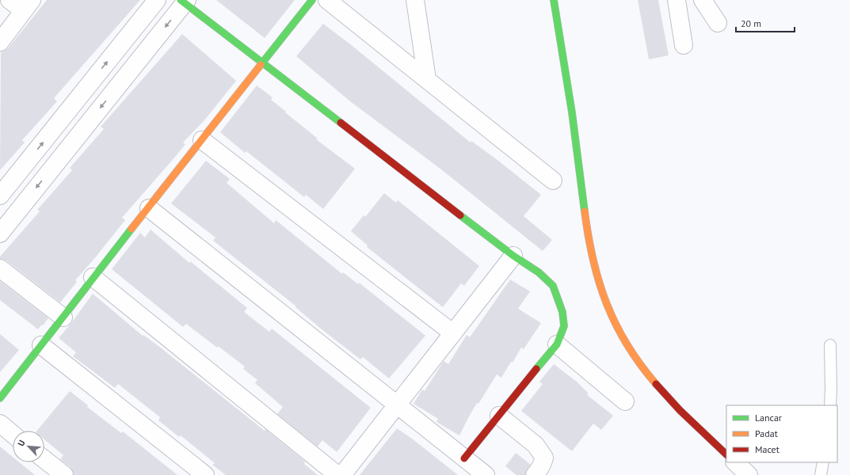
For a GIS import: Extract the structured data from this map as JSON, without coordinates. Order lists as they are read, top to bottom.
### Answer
{
  "legend": ["Lancar", "Padat", "Macet"],
  "scale_bar": "20 m",
  "north": "top left"
}
